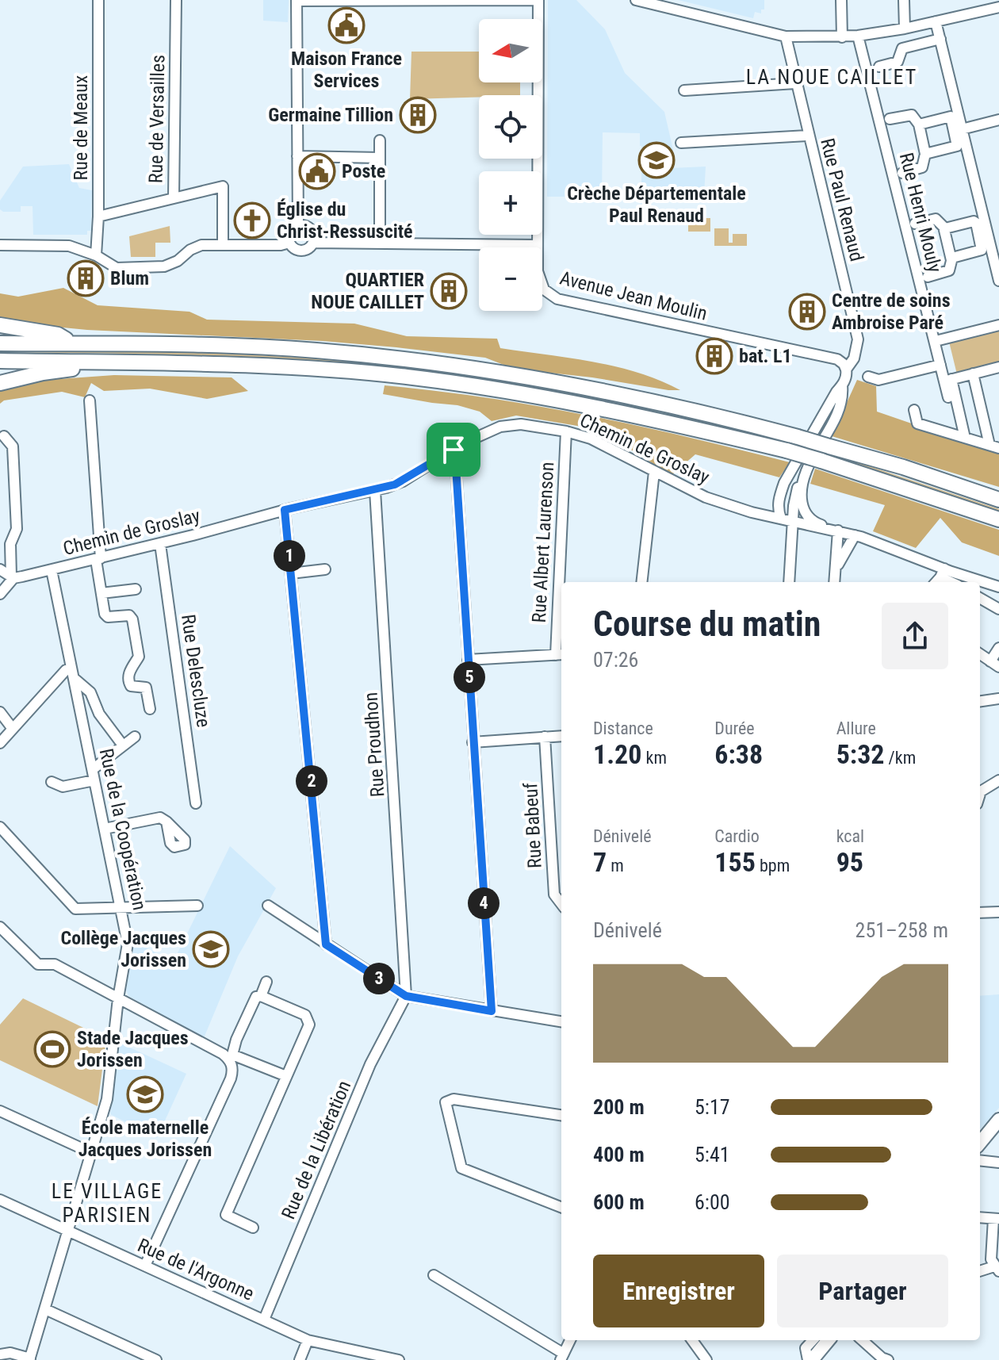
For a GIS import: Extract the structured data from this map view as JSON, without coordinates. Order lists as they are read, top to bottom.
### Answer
{
  "streets": {
    "street": [
      "Rue de Versailles",
      "Rue de Meaux",
      "Rue Paul Renaud",
      "Rue Henri Mouly",
      "Avenue Jean Moulin",
      "Chemin de Groslay",
      "Rue Albert Laurenson",
      "Rue Delescluze",
      "Rue Proudhon",
      "Rue Babeuf",
      "Rue de la Coopération",
      "Rue de la Libération",
      "Rue de l'Argonne"
    ]
  },
  "crossings": [
    ["Rue de Versailles", "Rue de Meaux"],
    ["Rue Paul Renaud", "Avenue Jean Moulin"],
    ["Rue Paul Renaud", "Chemin de Groslay"],
    ["Chemin de Groslay", "Rue Albert Laurenson"],
    ["Chemin de Groslay", "Rue Delescluze"],
    ["Chemin de Groslay", "Rue Proudhon"],
    ["Chemin de Groslay", "Rue de la Coopération"],
    ["Rue Proudhon", "Rue de la Libération"],
    ["Rue de la Coopération", "Rue de l'Argonne"],
    ["Rue de la Libération", "Rue de l'Argonne"]
  ],
  "districts": ["LA NOUE CAILLET", "LE VILLAGE PARISIEN"],
  "places": {
    "public building": ["Maison France Services", "Poste"],
    "building": [
      "Germaine Tillion",
      "Blum",
      "QUARTIER NOUE CAILLET",
      "Centre de soins Ambroise Paré",
      "bat. L1"
    ],
    "school or university": ["Crèche Départementale Paul Renaud", "Collège Jacques Jorissen", "École maternelle Jacques Jorissen"],
    "church": ["Église du Christ-Ressuscité"],
    "sports": ["Stade Jacques Jorissen"]
  },
  "north": "left",
  "page": {
    "map_buttons": ["+", "−"],
    "pins": [
      "1",
      "5",
      "2",
      "4",
      "3"
    ],
    "heading": ["Course du matin", "07:26"],
    "stats": [
      ["Distance", "1.20 km"],
      ["Durée", "6:38"],
      ["Allure", "5:32 /km"],
      ["Dénivelé", "7 m"],
      ["Cardio", "155 bpm"],
      ["kcal", "95"]
    ],
    "chart": ["Dénivelé", "251–258 m"],
    "list": [
      {
        "name": "200 m",
        "note": "5:17"
      },
      {
        "name": "400 m",
        "note": "5:41"
      },
      {
        "name": "600 m",
        "note": "6:00"
      }
    ],
    "buttons": ["Enregistrer", "Partager"]
  }
}
